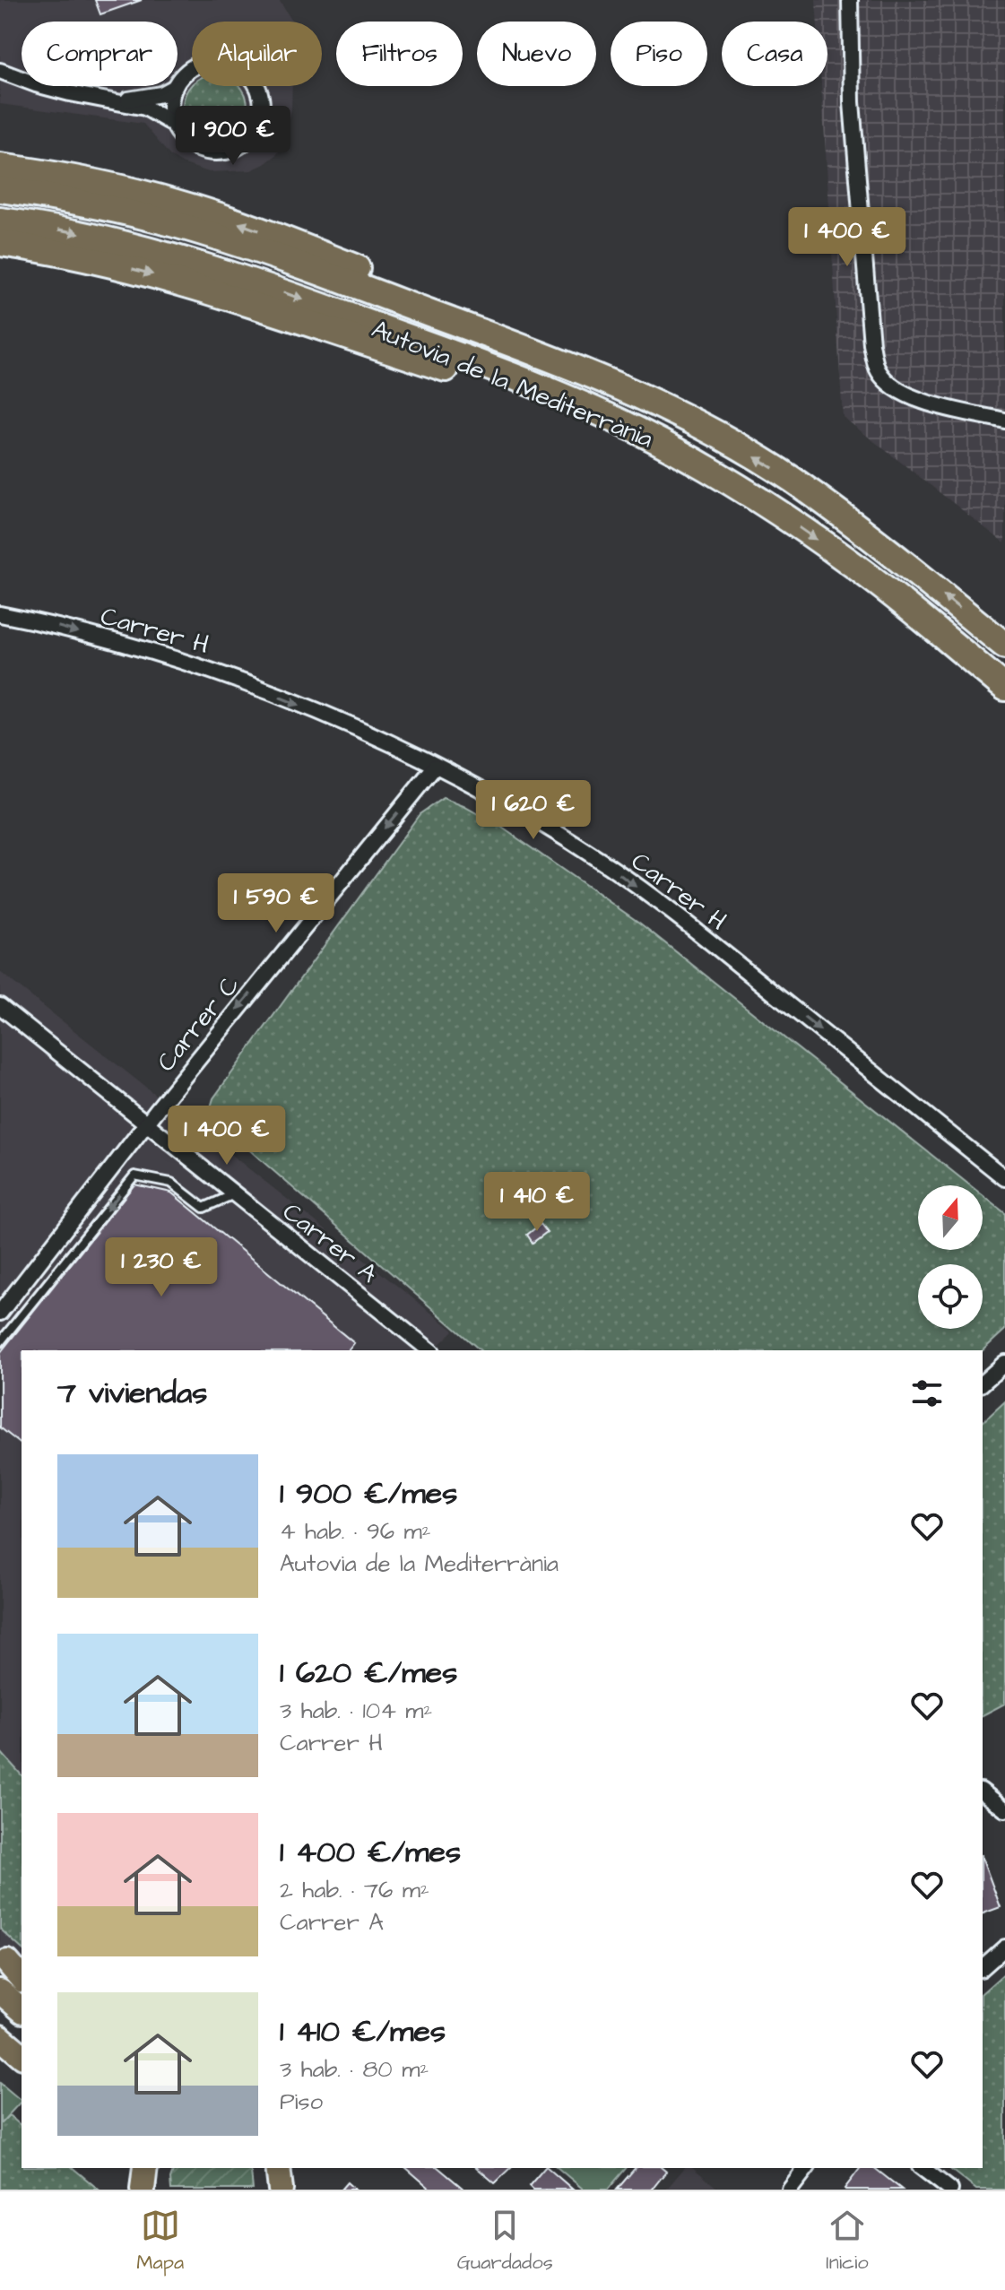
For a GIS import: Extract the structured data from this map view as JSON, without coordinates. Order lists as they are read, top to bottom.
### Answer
{
  "streets": {
    "highway": ["Autovia de la Mediterrània"],
    "street": ["Carrer H", "Carrer C", "Carrer A"]
  },
  "crossings": [
    ["Carrer H", "Carrer C"],
    ["Carrer C", "Carrer A"]
  ],
  "one_way": ["Carrer H", "Carrer C"],
  "north": "top",
  "page": {
    "chip": [
      "Comprar",
      "Alquilar",
      "Filtros",
      "Nuevo",
      "Piso",
      "Casa"
    ],
    "price": [
      "1 900 €",
      "1 400 €",
      "1 620 €",
      "1 590 €",
      "1 400 €",
      "1 410 €",
      "1 230 €"
    ],
    "heading": "7 viviendas",
    "list": [
      {
        "name": "1 900 €/mes",
        "note": "4 hab. · 96 m² · Autovia de la Mediterrània"
      },
      {
        "name": "1 620 €/mes",
        "note": "3 hab. · 104 m² · Carrer H"
      },
      {
        "name": "1 400 €/mes",
        "note": "2 hab. · 76 m² · Carrer A"
      },
      {
        "name": "1 410 €/mes",
        "note": "3 hab. · 80 m² · Piso"
      }
    ],
    "tabs": ["Mapa", "Guardados", "Inicio"]
  }
}
